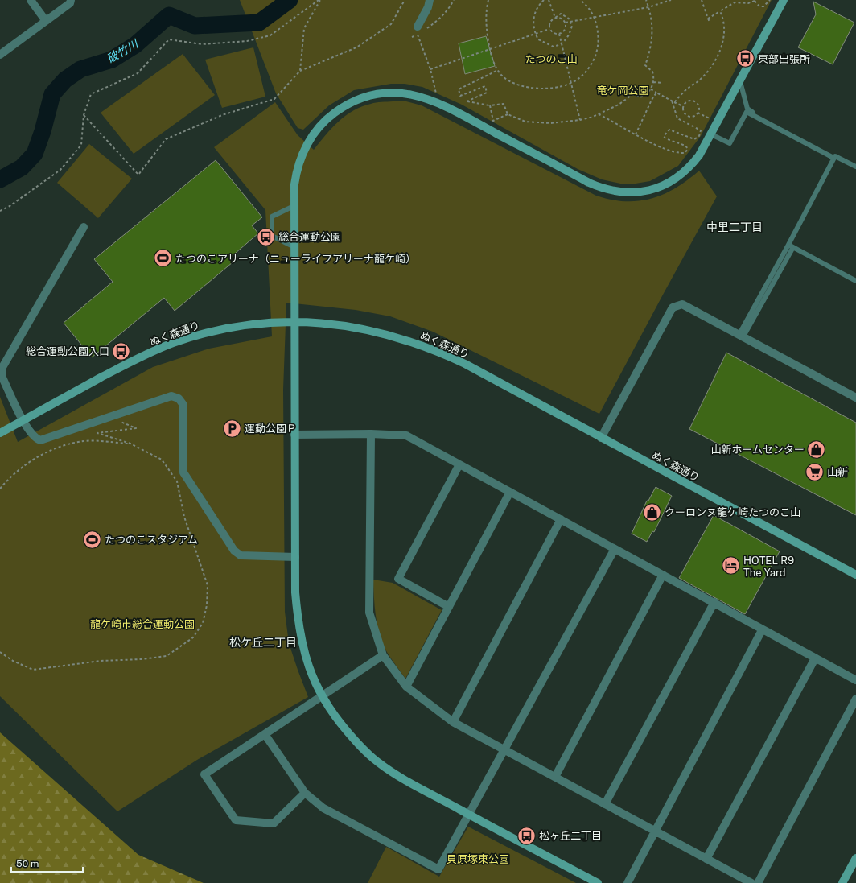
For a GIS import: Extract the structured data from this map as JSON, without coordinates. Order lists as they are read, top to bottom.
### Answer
{
  "streets": {
    "street": ["ぬく森通り"]
  },
  "districts": ["中里二丁目", "松ケ丘二丁目"],
  "water": ["破竹川"],
  "parks": [
    "たつのこ山",
    "竜ケ岡公園",
    "龍ケ崎市総合運動公園",
    "貝原塚東公園"
  ],
  "places": {
    "bus stop": [
      "東部出張所",
      "総合運動公園",
      "総合運動公園入口",
      "松ヶ丘二丁目"
    ],
    "sports": ["たつのこアリーナ（ニューライフアリーナ龍ケ崎）", "たつのこスタジアム"],
    "parking": ["運動公園Ｐ"],
    "shop": ["山新ホームセンター", "クーロンヌ龍ケ崎たつのこ山"],
    "supermarket": ["山新"],
    "hotel": ["HOTEL R9 The Yard"]
  },
  "scale_bar": "50 m"
}
